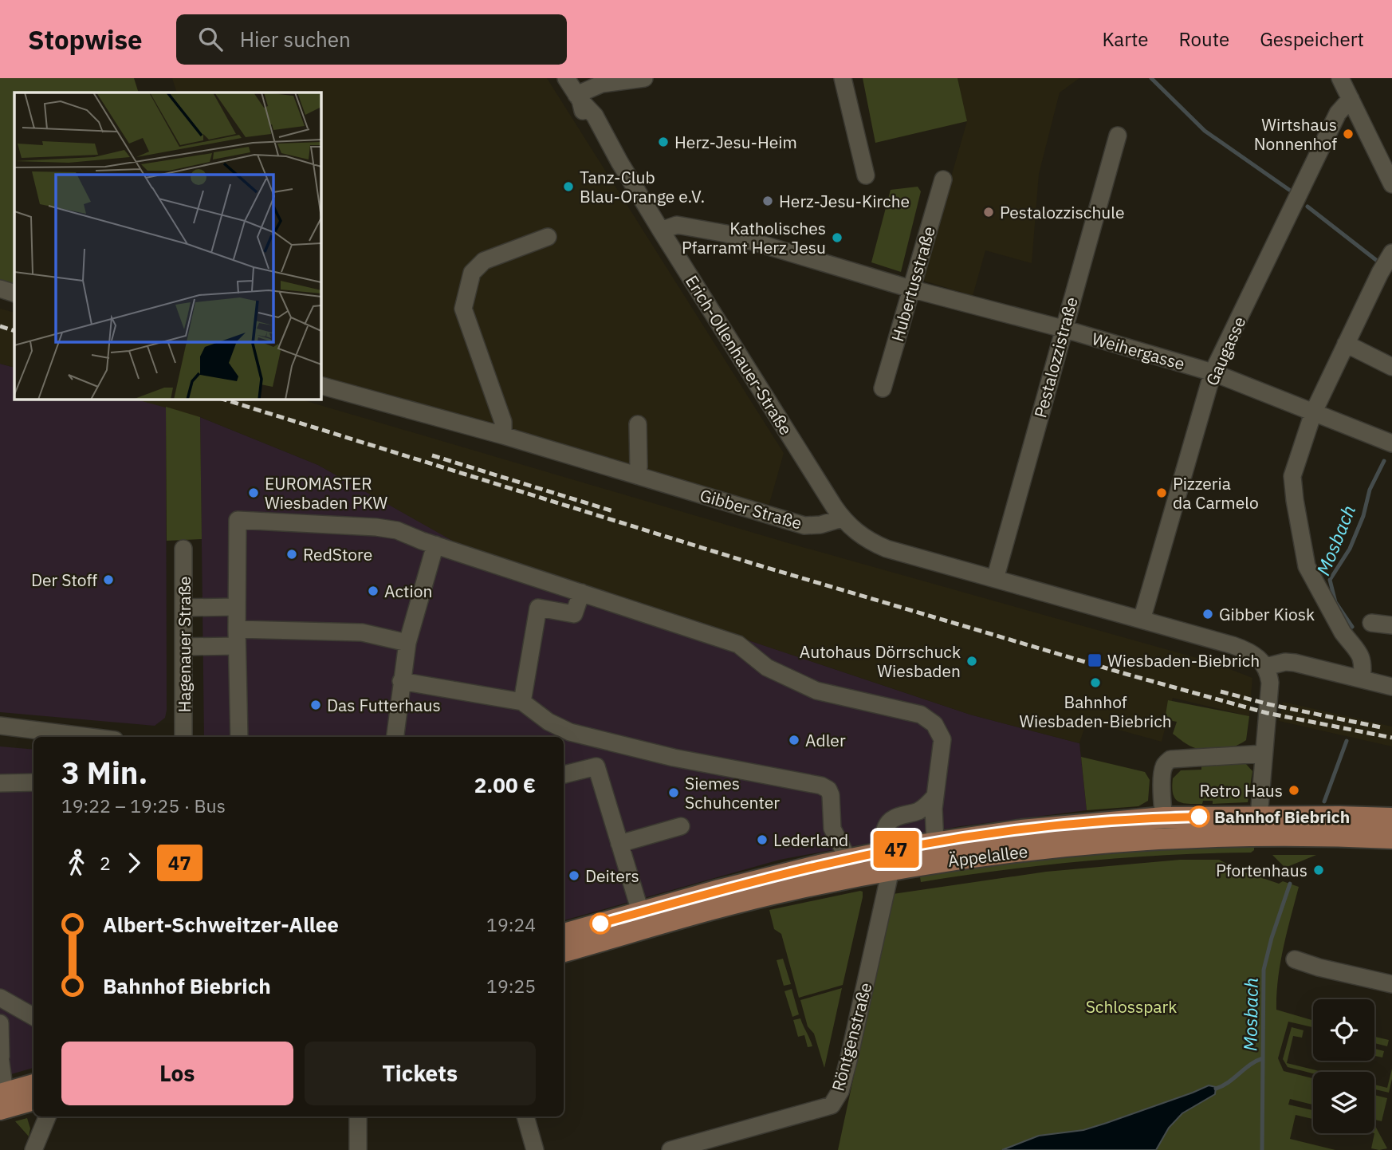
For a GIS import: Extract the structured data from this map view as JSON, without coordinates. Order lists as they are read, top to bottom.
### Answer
{
  "streets": {
    "main road": ["Äppelallee"],
    "street": [
      "Hubertusstraße",
      "Weihergasse",
      "Gaugasse",
      "Erich-Ollenhauer-Straße",
      "Pestalozzistraße",
      "Gibber Straße",
      "Hagenauer Straße",
      "Röntgenstraße"
    ]
  },
  "crossings": [
    ["Hubertusstraße", "Weihergasse"],
    ["Weihergasse", "Gaugasse"],
    ["Weihergasse", "Erich-Ollenhauer-Straße"],
    ["Weihergasse", "Pestalozzistraße"],
    ["Erich-Ollenhauer-Straße", "Gibber Straße"],
    ["Äppelallee", "Röntgenstraße"]
  ],
  "water": ["Mosbach"],
  "parks": ["Schlosspark"],
  "places": {
    "other": [
      "Wirtshaus Nonnenhof",
      "Herz-Jesu-Heim",
      "Tanz-Club Blau-Orange e.V.",
      "Herz-Jesu-Kirche",
      "Pestalozzischule",
      "Katholisches Pfarramt Herz Jesu",
      "EUROMASTER Wiesbaden PKW",
      "Pizzeria da Carmelo",
      "RedStore",
      "Der Stoff",
      "Action",
      "Gibber Kiosk",
      "Autohaus Dörrschuck Wiesbaden",
      "Bahnhof Wiesbaden-Biebrich",
      "Das Futterhaus",
      "Adler",
      "Retro Haus",
      "Siemes Schuhcenter",
      "Bahnhof Biebrich",
      "Lederland",
      "Pfortenhaus",
      "Deiters"
    ],
    "transit": ["Wiesbaden-Biebrich"]
  },
  "lines": ["bus line 47"],
  "page": {
    "header": "Stopwise",
    "search": "Hier suchen",
    "nav": ["Karte", "Route", "Gespeichert"],
    "on_map": "47",
    "heading": ["3 Min.", "19:22 – 19:25 · Bus", "2.00 €"],
    "legs": ["2", "47"],
    "list": [
      {
        "name": "Albert-Schweitzer-Allee",
        "value": "19:24"
      },
      {
        "name": "Bahnhof Biebrich",
        "value": "19:25"
      }
    ],
    "buttons": ["Los", "Tickets"]
  }
}
